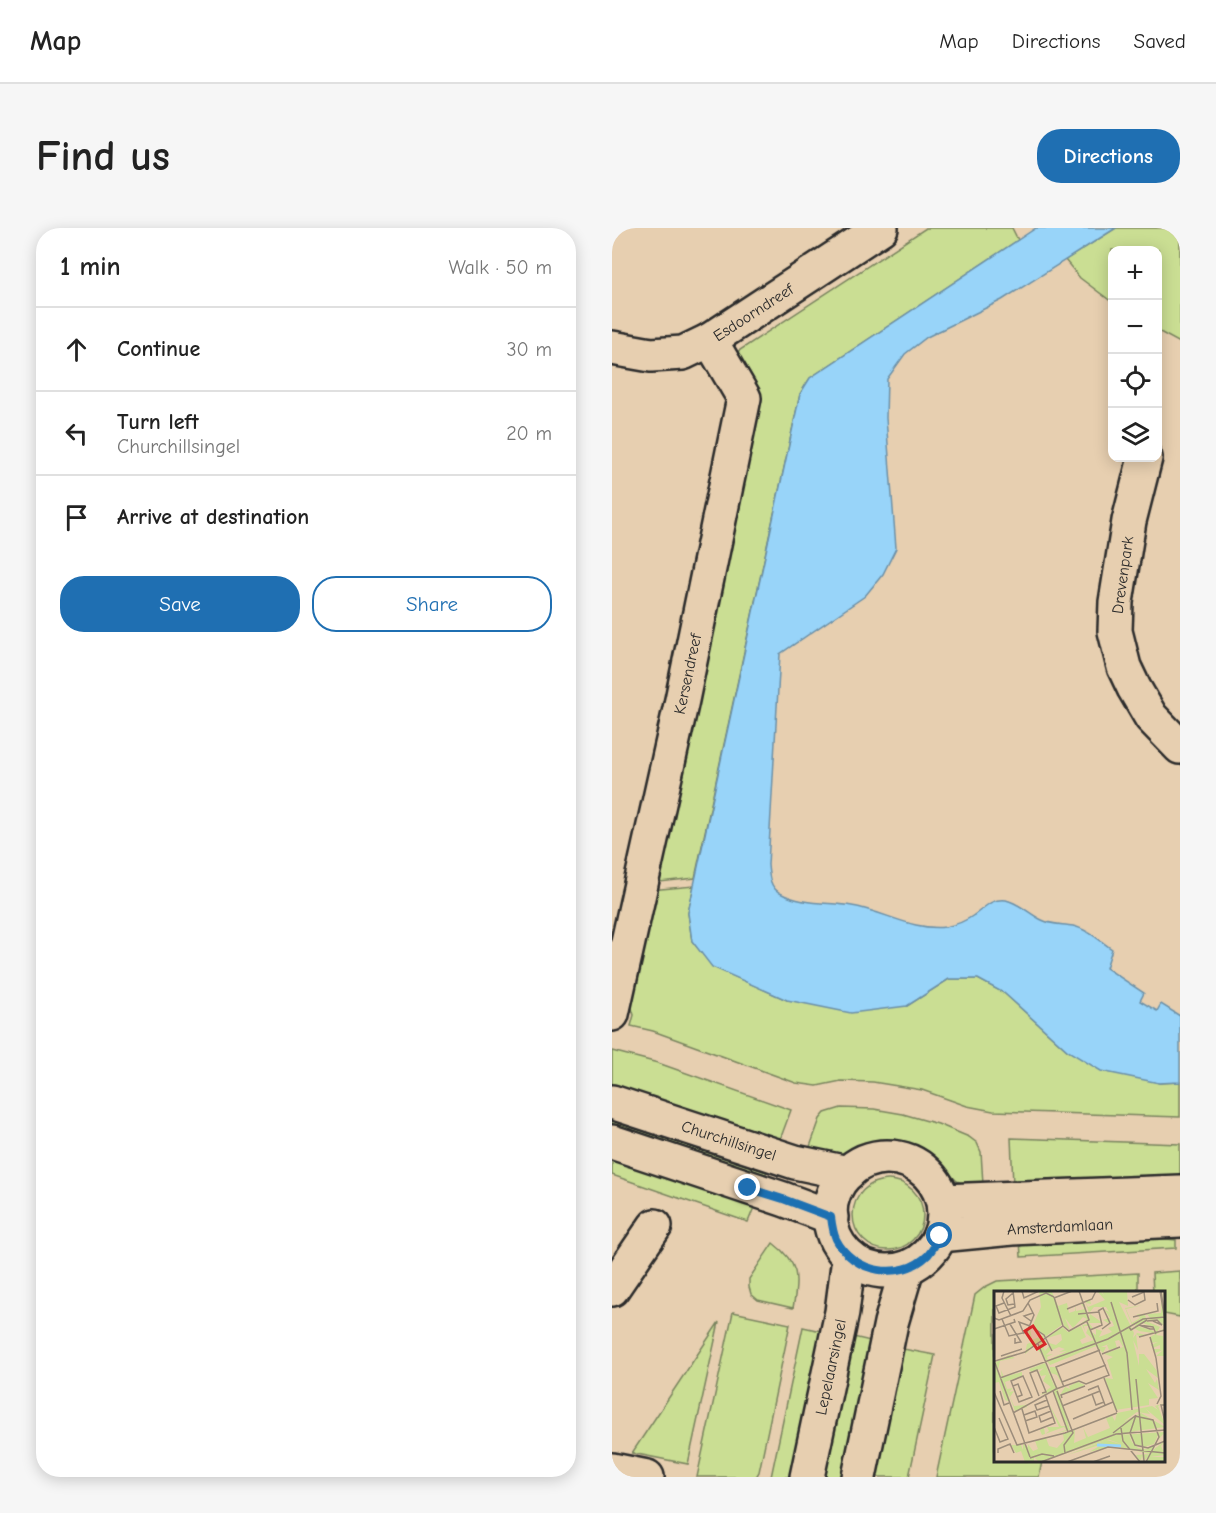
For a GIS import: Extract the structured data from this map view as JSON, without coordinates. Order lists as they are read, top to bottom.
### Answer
{
  "streets": {
    "street": [
      "Esdoorndreef",
      "Drevenpark",
      "Kersendreef",
      "Churchillsingel",
      "Amsterdamlaan",
      "Lepelaarsingel"
    ]
  },
  "crossings": [
    ["Esdoorndreef", "Kersendreef"],
    ["Churchillsingel", "Amsterdamlaan"],
    ["Churchillsingel", "Lepelaarsingel"],
    ["Amsterdamlaan", "Lepelaarsingel"]
  ],
  "page": {
    "header": "Map",
    "nav": ["Map", "Directions", "Saved"],
    "buttons": [
      "Directions",
      ["Save", "Share"]
    ],
    "title": "Find us",
    "heading": ["1 min", "Walk · 50 m"],
    "map_buttons": ["+", "−"],
    "list": [
      ["Continue", "30 m"],
      ["Turn left", "Churchillsingel", "20 m"],
      "Arrive at destination"
    ]
  }
}
